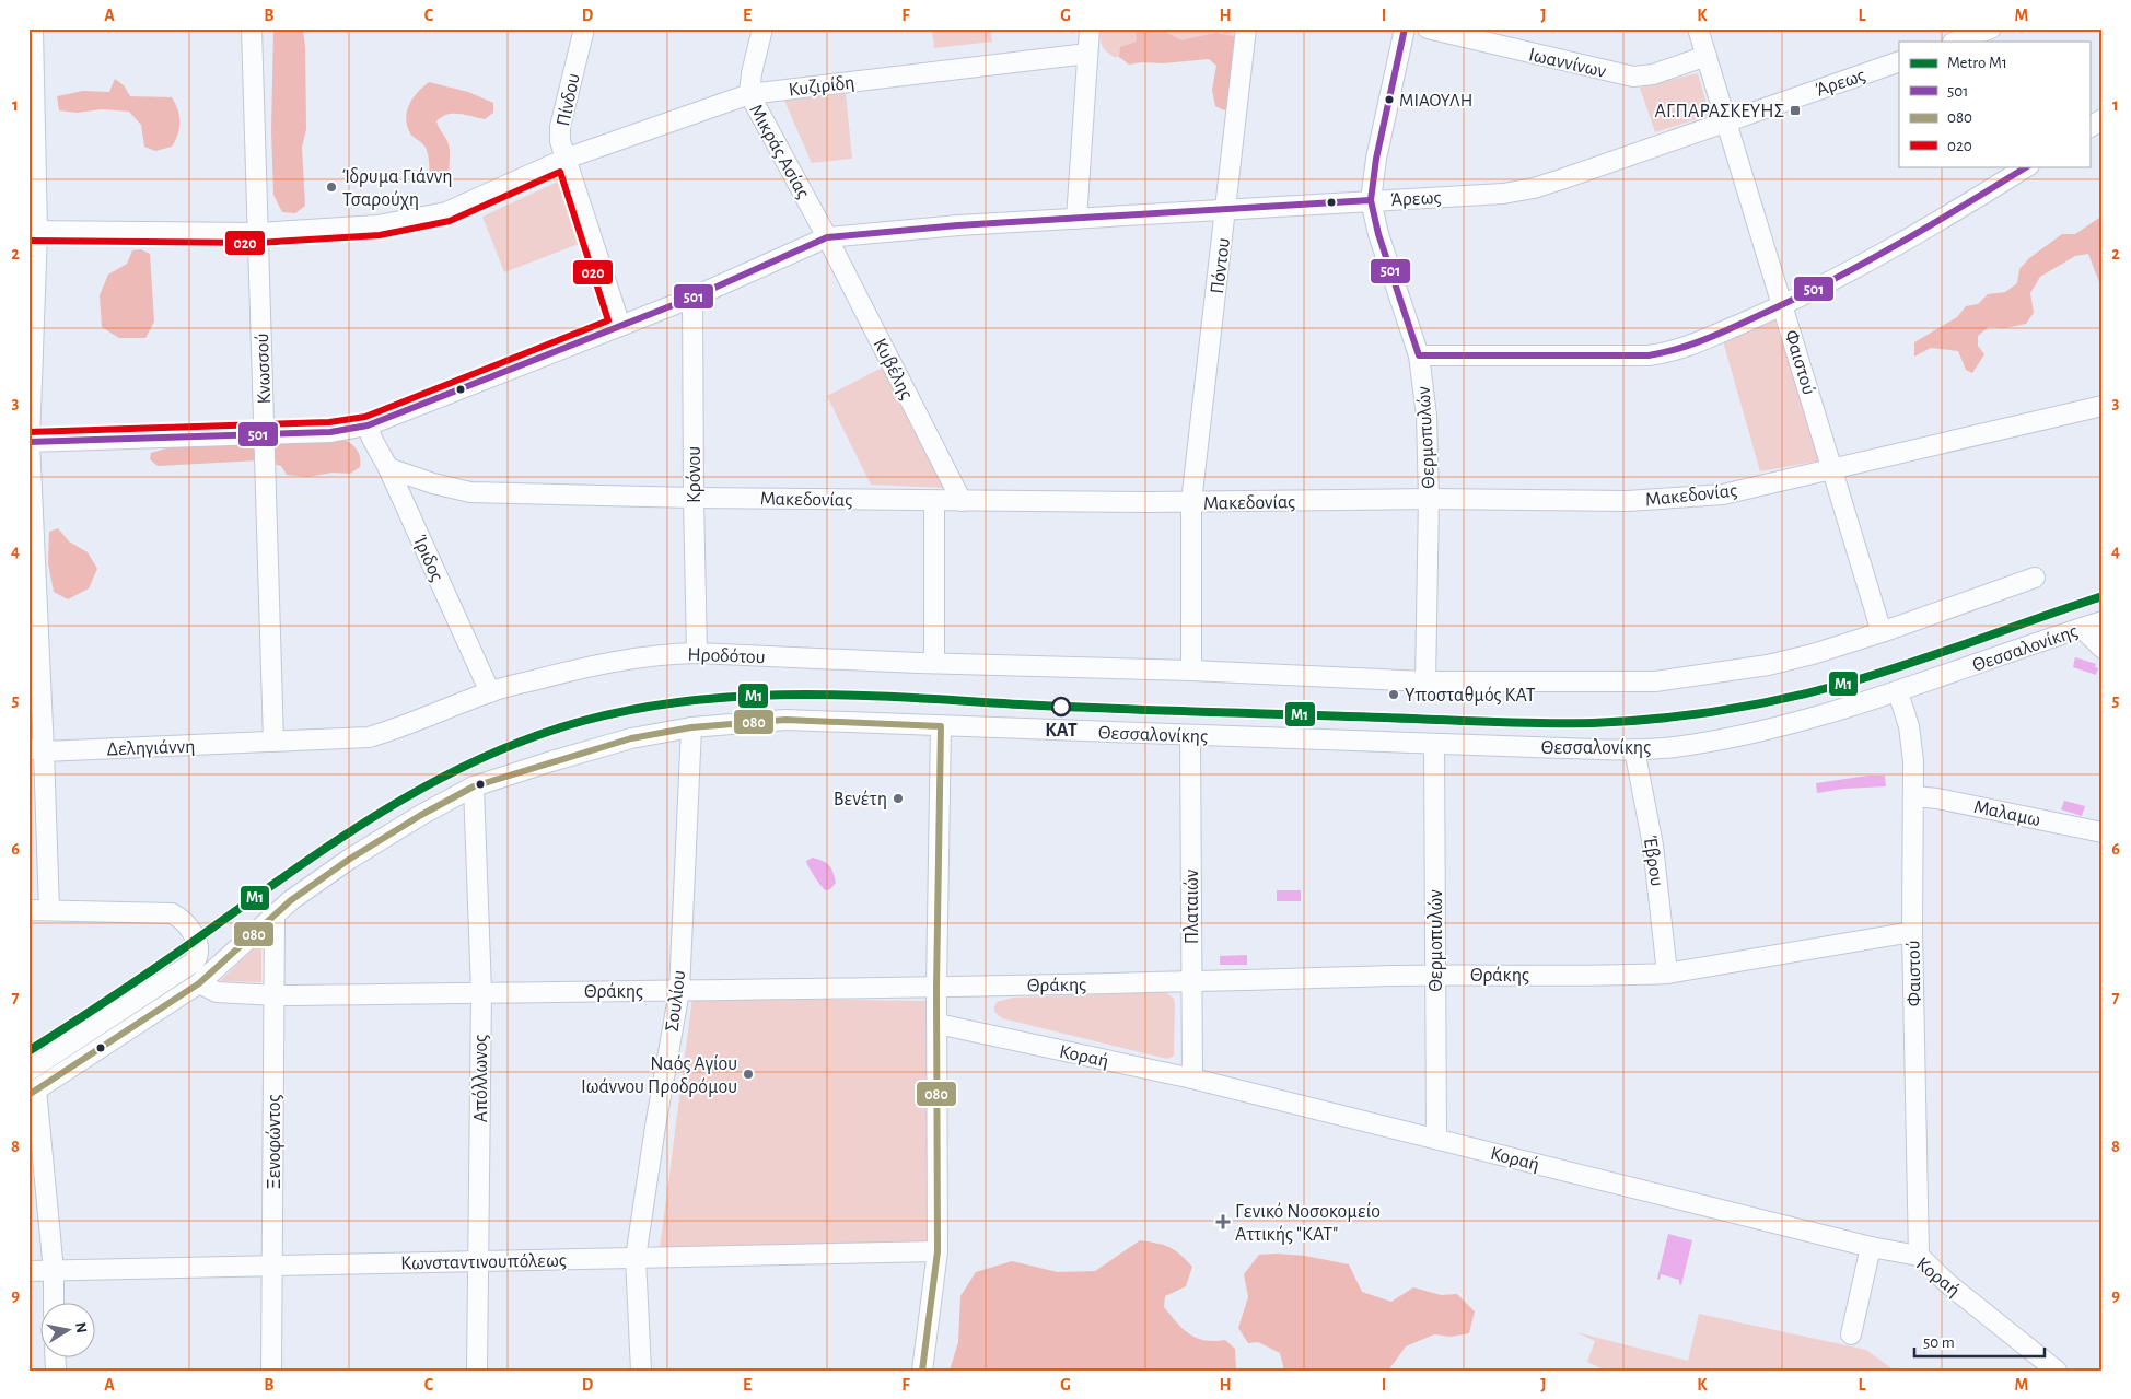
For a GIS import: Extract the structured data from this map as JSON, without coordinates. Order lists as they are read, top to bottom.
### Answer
{
  "streets": {
    "street": [
      "Ιωαννίνων",
      "Άρεως",
      "Κυζιρίδη",
      "Πίνδου",
      "Μικράς Ασίας",
      "Πόντου",
      "Φαιστού",
      "Κνωσσού",
      "Κυβέλης",
      "Θερμοπυλών",
      "Κρόνου",
      "Μακεδονίας",
      "Ίριδος",
      "Θεσσαλονίκης",
      "Ηροδότου",
      "Δεληγιάννη",
      "Μαλαμω",
      "Έβρου",
      "Πλαταιών",
      "Θράκης",
      "Σουλίου",
      "Κοραή",
      "Απόλλωνος",
      "Ξενοφώντος",
      "Κωνσταντινουπόλεως"
    ]
  },
  "crossings": [
    ["Ιωαννίνων", "Φαιστού"],
    ["Άρεως", "Πίνδου"],
    ["Άρεως", "Μικράς Ασίας"],
    ["Άρεως", "Πόντου"],
    ["Άρεως", "Φαιστού"],
    ["Άρεως", "Κνωσσού"],
    ["Άρεως", "Κυβέλης"],
    ["Άρεως", "Θερμοπυλών"],
    ["Άρεως", "Κρόνου"],
    ["Άρεως", "Ίριδος"],
    ["Κυζιρίδη", "Πίνδου"],
    ["Κυζιρίδη", "Μικράς Ασίας"],
    ["Κυζιρίδη", "Κνωσσού"],
    ["Μικράς Ασίας", "Κυβέλης"],
    ["Πόντου", "Μακεδονίας"],
    ["Φαιστού", "Μακεδονίας"],
    ["Φαιστού", "Θεσσαλονίκης"],
    ["Φαιστού", "Μαλαμω"],
    ["Φαιστού", "Θράκης"],
    ["Φαιστού", "Κοραή"],
    ["Κνωσσού", "Ηροδότου"],
    ["Κνωσσού", "Δεληγιάννη"],
    ["Κυβέλης", "Μακεδονίας"],
    ["Θερμοπυλών", "Μακεδονίας"],
    ["Θερμοπυλών", "Θεσσαλονίκης"],
    ["Θερμοπυλών", "Θράκης"],
    ["Θερμοπυλών", "Κοραή"],
    ["Κρόνου", "Μακεδονίας"],
    ["Κρόνου", "Ηροδότου"],
    ["Μακεδονίας", "Ίριδος"],
    ["Ίριδος", "Ηροδότου"],
    ["Θεσσαλονίκης", "Έβρου"],
    ["Θεσσαλονίκης", "Πλαταιών"],
    ["Θεσσαλονίκης", "Θράκης"],
    ["Θεσσαλονίκης", "Σουλίου"],
    ["Θεσσαλονίκης", "Απόλλωνος"],
    ["Θεσσαλονίκης", "Ξενοφώντος"],
    ["Ηροδότου", "Δεληγιάννη"],
    ["Έβρου", "Θράκης"],
    ["Πλαταιών", "Θράκης"],
    ["Πλαταιών", "Κοραή"],
    ["Θράκης", "Σουλίου"],
    ["Θράκης", "Απόλλωνος"],
    ["Θράκης", "Ξενοφώντος"],
    ["Σουλίου", "Κωνσταντινουπόλεως"],
    ["Απόλλωνος", "Κωνσταντινουπόλεως"],
    ["Ξενοφώντος", "Κωνσταντινουπόλεως"]
  ],
  "places": {
    "other": [
      "ΜΙΑΟΥΛΗ",
      "Ίδρυμα Γιάννη Τσαρούχη",
      "Υποσταθμός ΚΑΤ",
      "ΚΑΤ",
      "Βενέτη",
      "Ναός Αγίου Ιωάννου Προδρόμου"
    ],
    "transit": ["ΑΓ.ΠΑΡΑΣΚΕΥΗΣ"],
    "health": ["Γενικό Νοσοκομείο Αττικής \"ΚΑΤ\""]
  },
  "lines": [
    "transit line 501",
    "transit line 020",
    "metro line Μ1",
    "transit line 080"
  ],
  "legend": [
    "Metro Μ1",
    "501",
    "080",
    "020"
  ],
  "scale_bar": "50 m",
  "north": "right",
  "grid": {
    "columns": [
      "A",
      "B",
      "C",
      "D",
      "E",
      "F",
      "G",
      "H",
      "I",
      "J",
      "K",
      "L",
      "M"
    ],
    "rows": [
      "1",
      "2",
      "3",
      "4",
      "5",
      "6",
      "7",
      "8",
      "9"
    ]
  }
}
